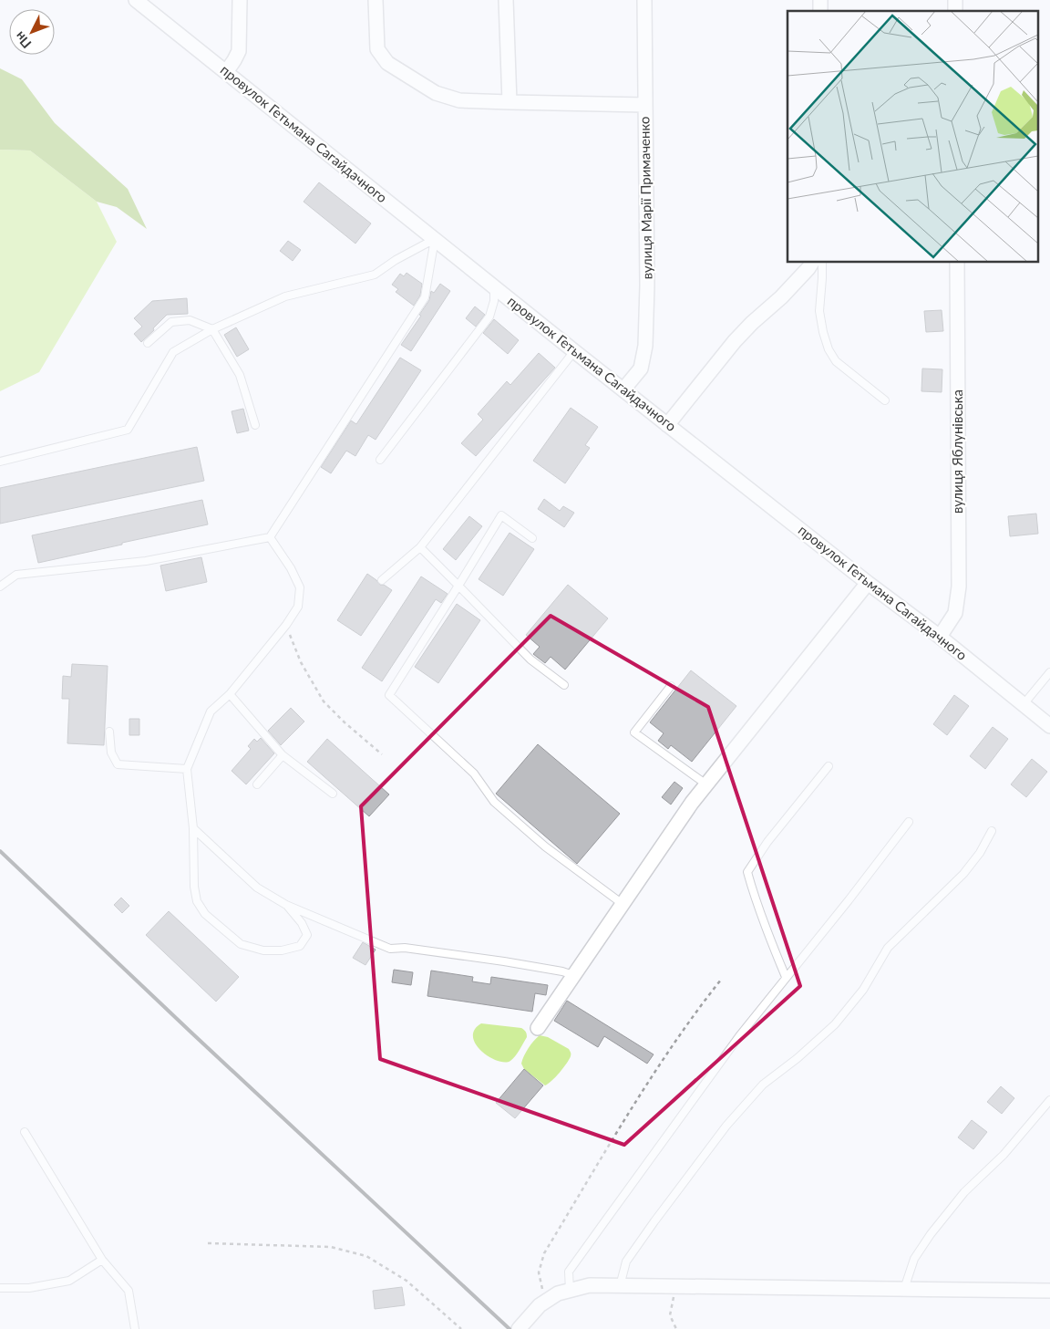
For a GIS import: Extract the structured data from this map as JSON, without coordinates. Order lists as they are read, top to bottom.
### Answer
{
  "streets": {
    "street": ["провулок Гетьмана Сагайдачного", "вулиця Марії Примаченко", "вулиця Яблунівська"]
  },
  "crossings": [
    ["провулок Гетьмана Сагайдачного", "вулиця Марії Примаченко"],
    ["провулок Гетьмана Сагайдачного", "вулиця Яблунівська"]
  ],
  "north": "bottom left"
}
